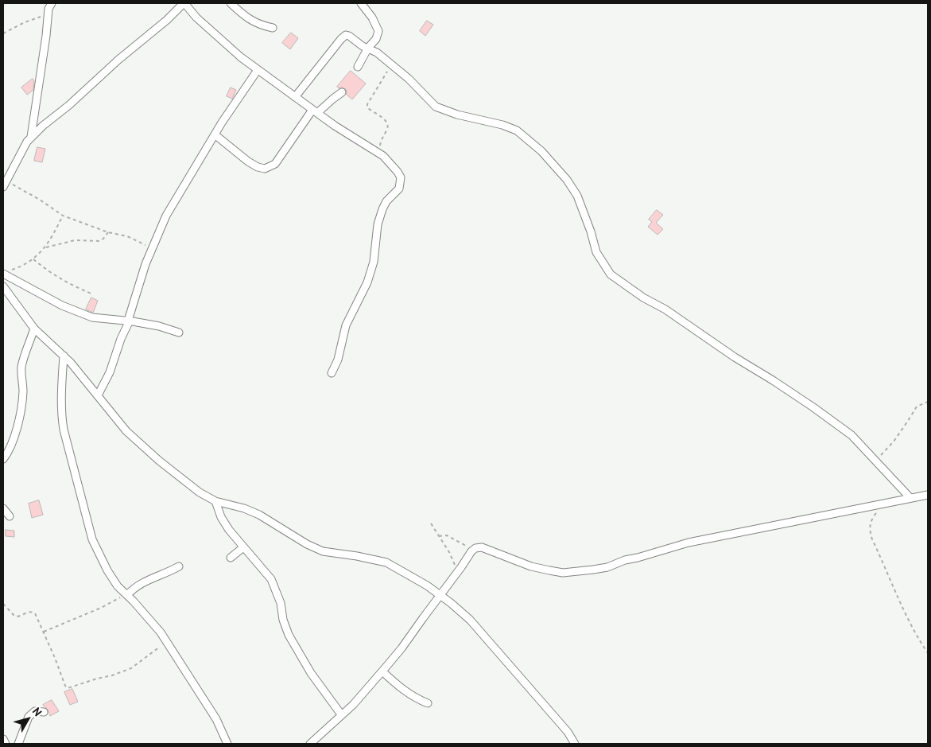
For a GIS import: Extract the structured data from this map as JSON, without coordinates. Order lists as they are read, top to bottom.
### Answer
{
  "north": "top right"
}
